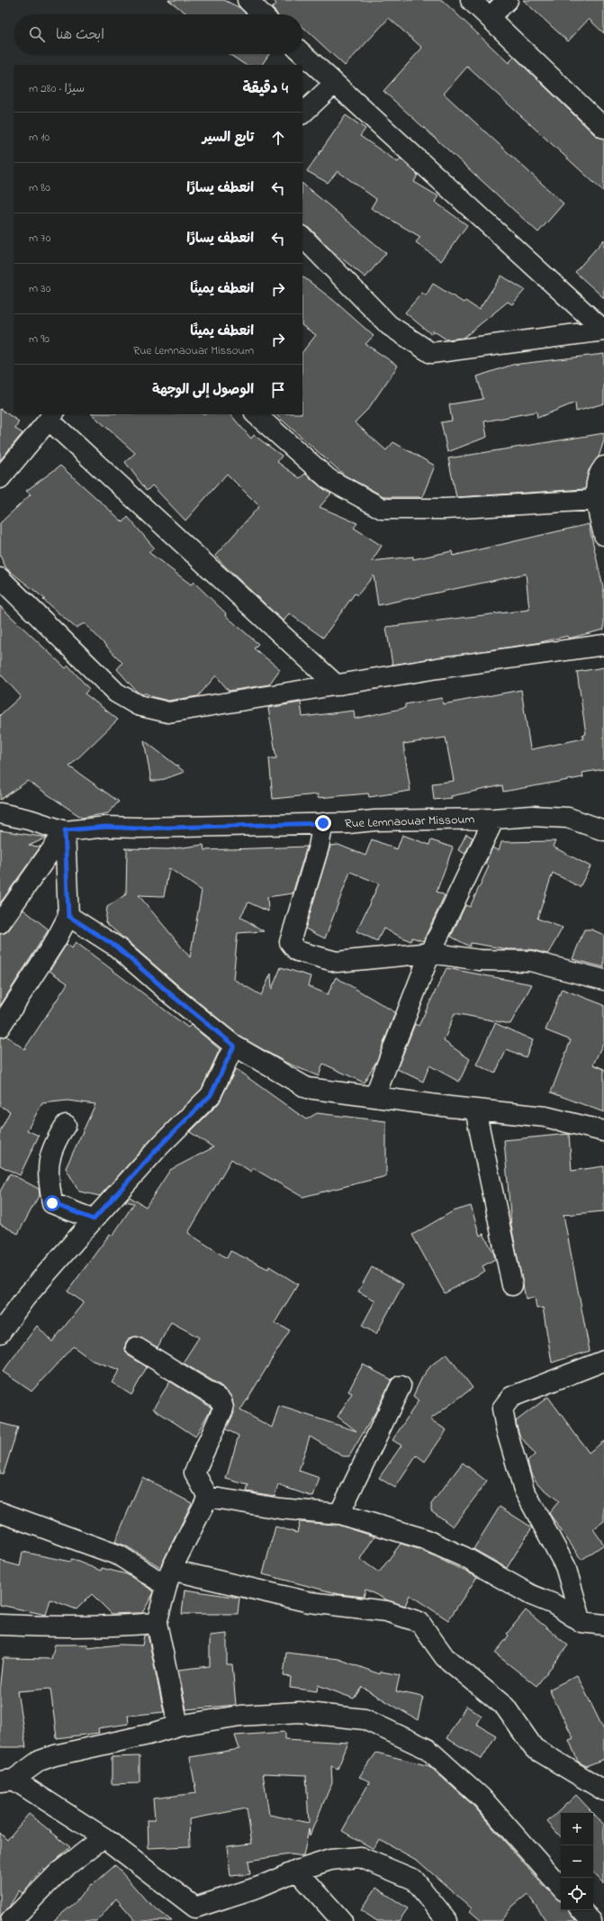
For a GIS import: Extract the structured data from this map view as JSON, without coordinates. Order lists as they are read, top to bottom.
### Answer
{
  "streets": {
    "street": ["Rue Lemnaouar Missoum"]
  },
  "page": {
    "search": "ابحث هنا",
    "heading": ["4 دقيقة", "سيرًا · 280 m"],
    "list": [
      ["تابع السير", "10 m"],
      ["انعطف يسارًا", "80 m"],
      ["انعطف يسارًا", "70 m"],
      ["انعطف يمينًا", "30 m"],
      ["انعطف يمينًا", "Rue Lemnaouar Missoum", "90 m"],
      "الوصول إلى الوجهة"
    ],
    "map_buttons": ["+", "−"]
  }
}
